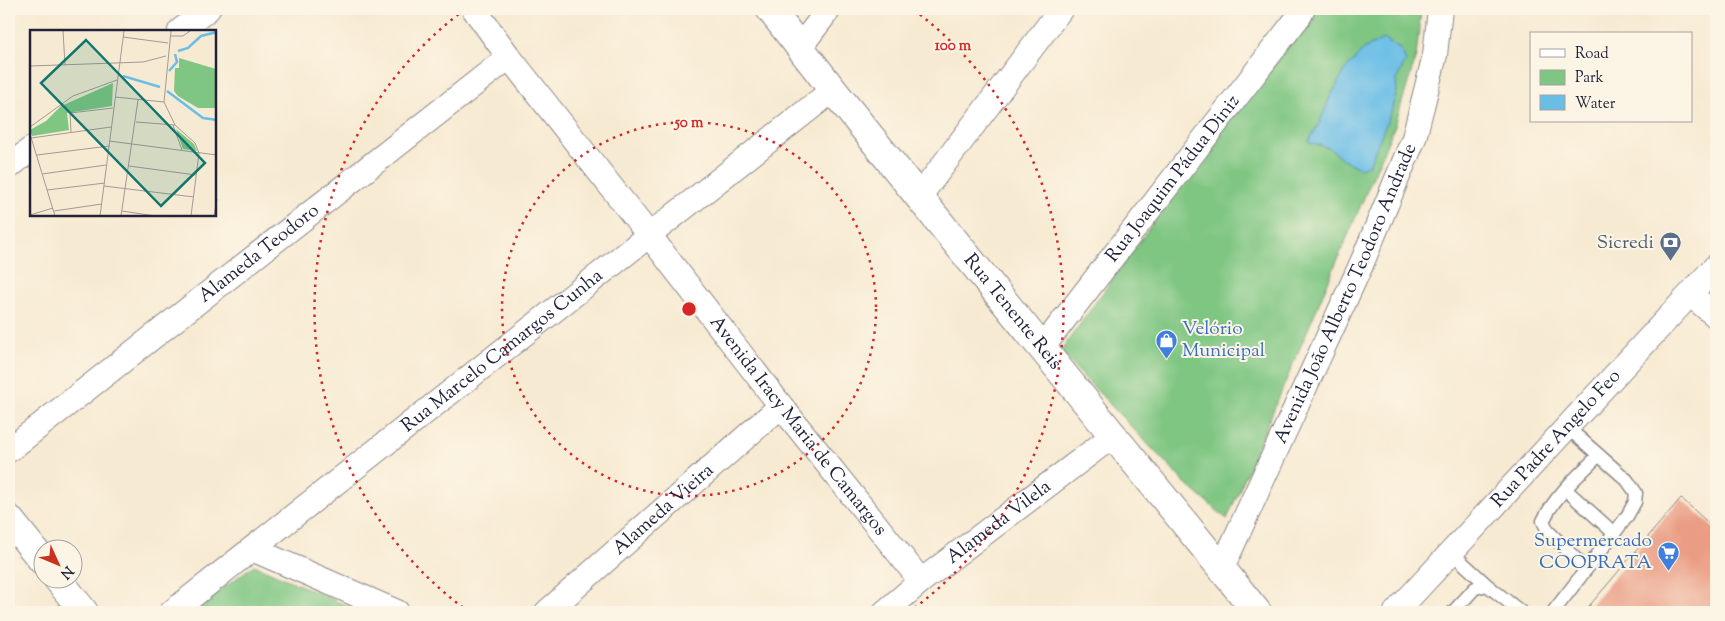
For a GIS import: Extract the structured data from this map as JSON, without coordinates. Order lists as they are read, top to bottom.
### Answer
{
  "streets": {
    "street": [
      "Rua Joaquim Pádua Diniz",
      "Alameda Teodoro",
      "Avenida João Alberto Teodoro Andrade",
      "Rua Tenente Reis",
      "Rua Marcelo Camargos Cunha",
      "Avenida Iracy Maria de Camargos",
      "Rua Padre Angelo Feo",
      "Alameda Vieira",
      "Alameda Vilela"
    ]
  },
  "crossings": [
    ["Rua Joaquim Pádua Diniz", "Rua Tenente Reis"],
    ["Alameda Teodoro", "Avenida Iracy Maria de Camargos"],
    ["Avenida João Alberto Teodoro Andrade", "Rua Tenente Reis"],
    ["Rua Tenente Reis", "Rua Marcelo Camargos Cunha"],
    ["Rua Tenente Reis", "Alameda Vilela"],
    ["Rua Marcelo Camargos Cunha", "Avenida Iracy Maria de Camargos"],
    ["Avenida Iracy Maria de Camargos", "Alameda Vieira"],
    ["Avenida Iracy Maria de Camargos", "Alameda Vilela"]
  ],
  "places": {
    "bank": ["Sicredi"],
    "shop": ["Velório Municipal"],
    "supermarket": ["Supermercado COOPRATA"]
  },
  "legend": ["Road", "Park", "Water"],
  "north": "bottom right",
  "rings": ["100 m", "50 m"]
}
